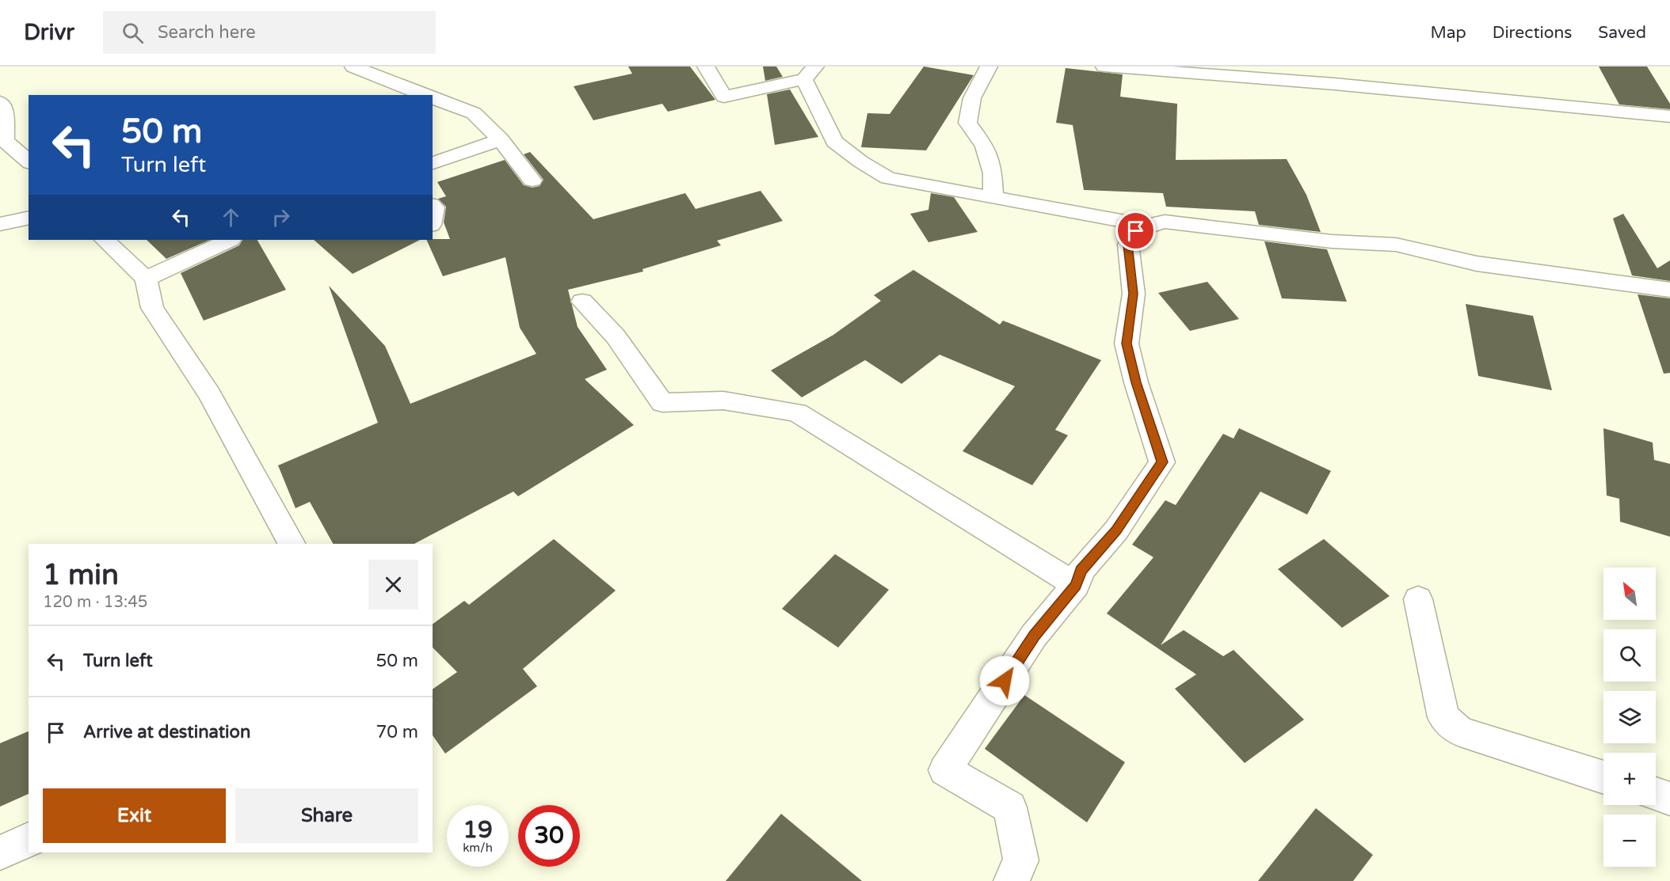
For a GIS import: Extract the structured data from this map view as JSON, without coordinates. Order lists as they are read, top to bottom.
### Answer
{
  "north": "top left",
  "page": {
    "header": "Drivr",
    "search": "Search here",
    "nav": ["Map", "Directions", "Saved"],
    "turn": ["50 m", "Turn left"],
    "heading": ["1 min", "120 m · 13:45"],
    "map_buttons": ["+", "−"],
    "list": [
      {
        "name": "Turn left",
        "value": "50 m"
      },
      {
        "name": "Arrive at destination",
        "value": "70 m"
      }
    ],
    "buttons": ["Exit", "Share"],
    "speed": "19 km/h",
    "limit": "30"
  }
}
